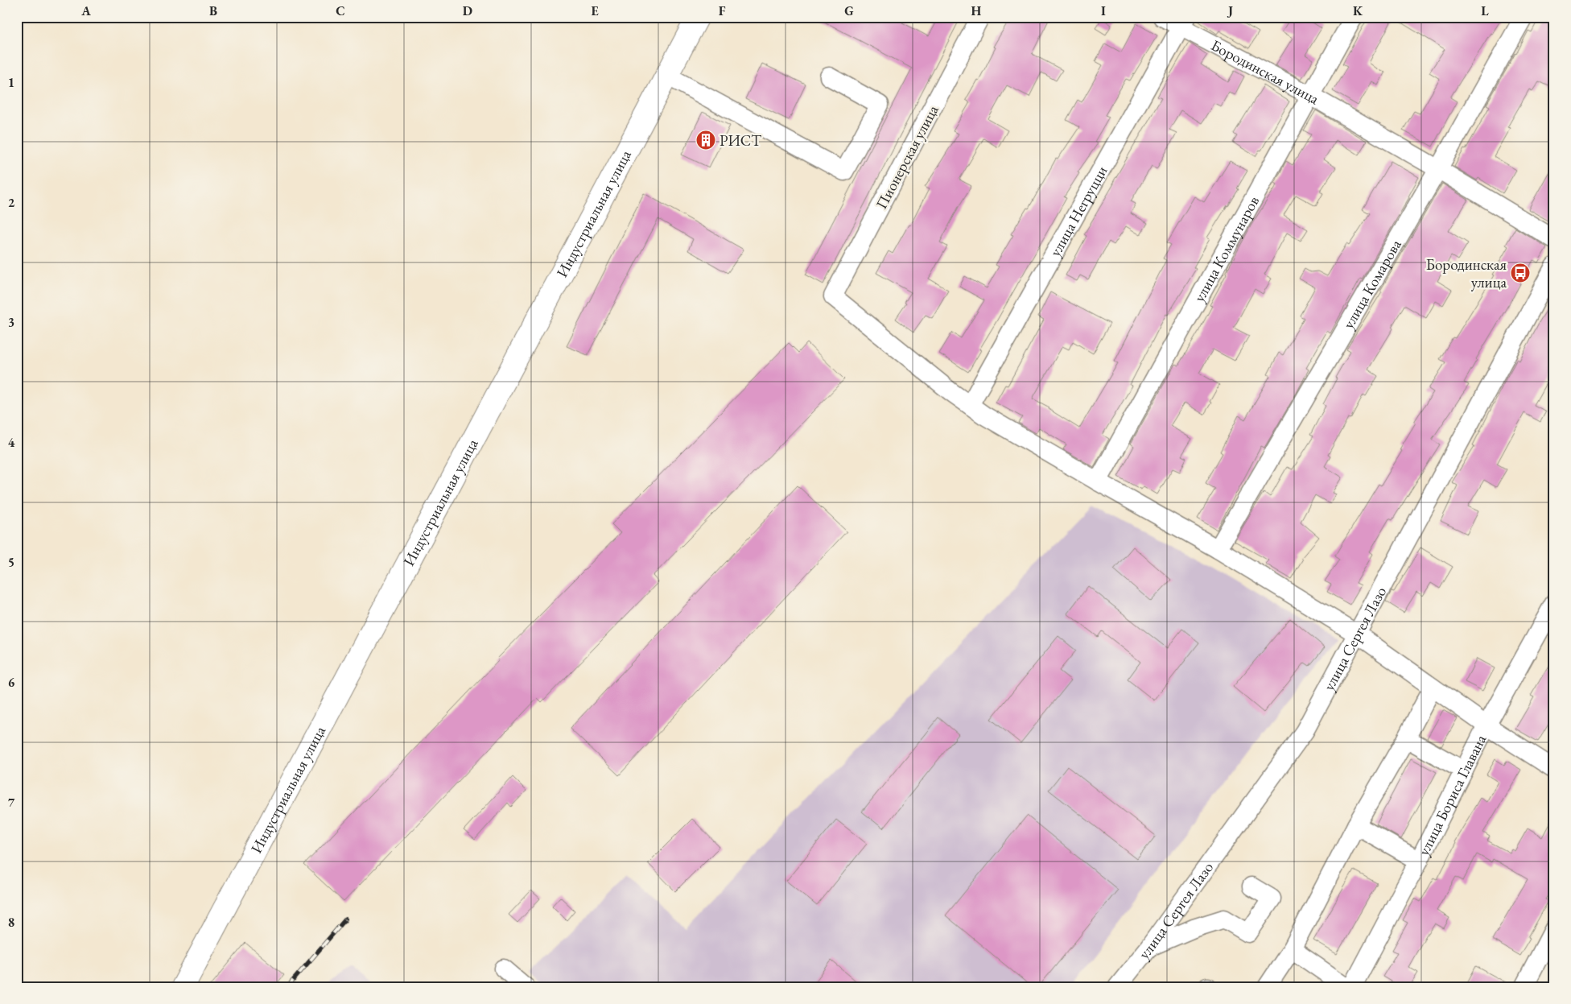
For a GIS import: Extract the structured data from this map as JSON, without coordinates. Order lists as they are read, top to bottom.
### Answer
{
  "streets": {
    "main road": ["Индустриальная улица"],
    "street": [
      "Бородинская улица",
      "Пионерская улица",
      "улица Негруцци",
      "улица Коммунаров",
      "улица Комарова",
      "улица Сергея Лазо",
      "улица Бориса Главана"
    ]
  },
  "crossings": [
    ["Бородинская улица", "улица Негруцци"],
    ["Бородинская улица", "улица Коммунаров"],
    ["Бородинская улица", "улица Комарова"],
    ["Пионерская улица", "улица Негруцци"]
  ],
  "places": {
    "building": ["РИСТ"],
    "bus stop": ["Бородинская улица"]
  },
  "grid": {
    "columns": [
      "A",
      "B",
      "C",
      "D",
      "E",
      "F",
      "G",
      "H",
      "I",
      "J",
      "K",
      "L"
    ],
    "rows": [
      "1",
      "2",
      "3",
      "4",
      "5",
      "6",
      "7",
      "8"
    ]
  }
}
